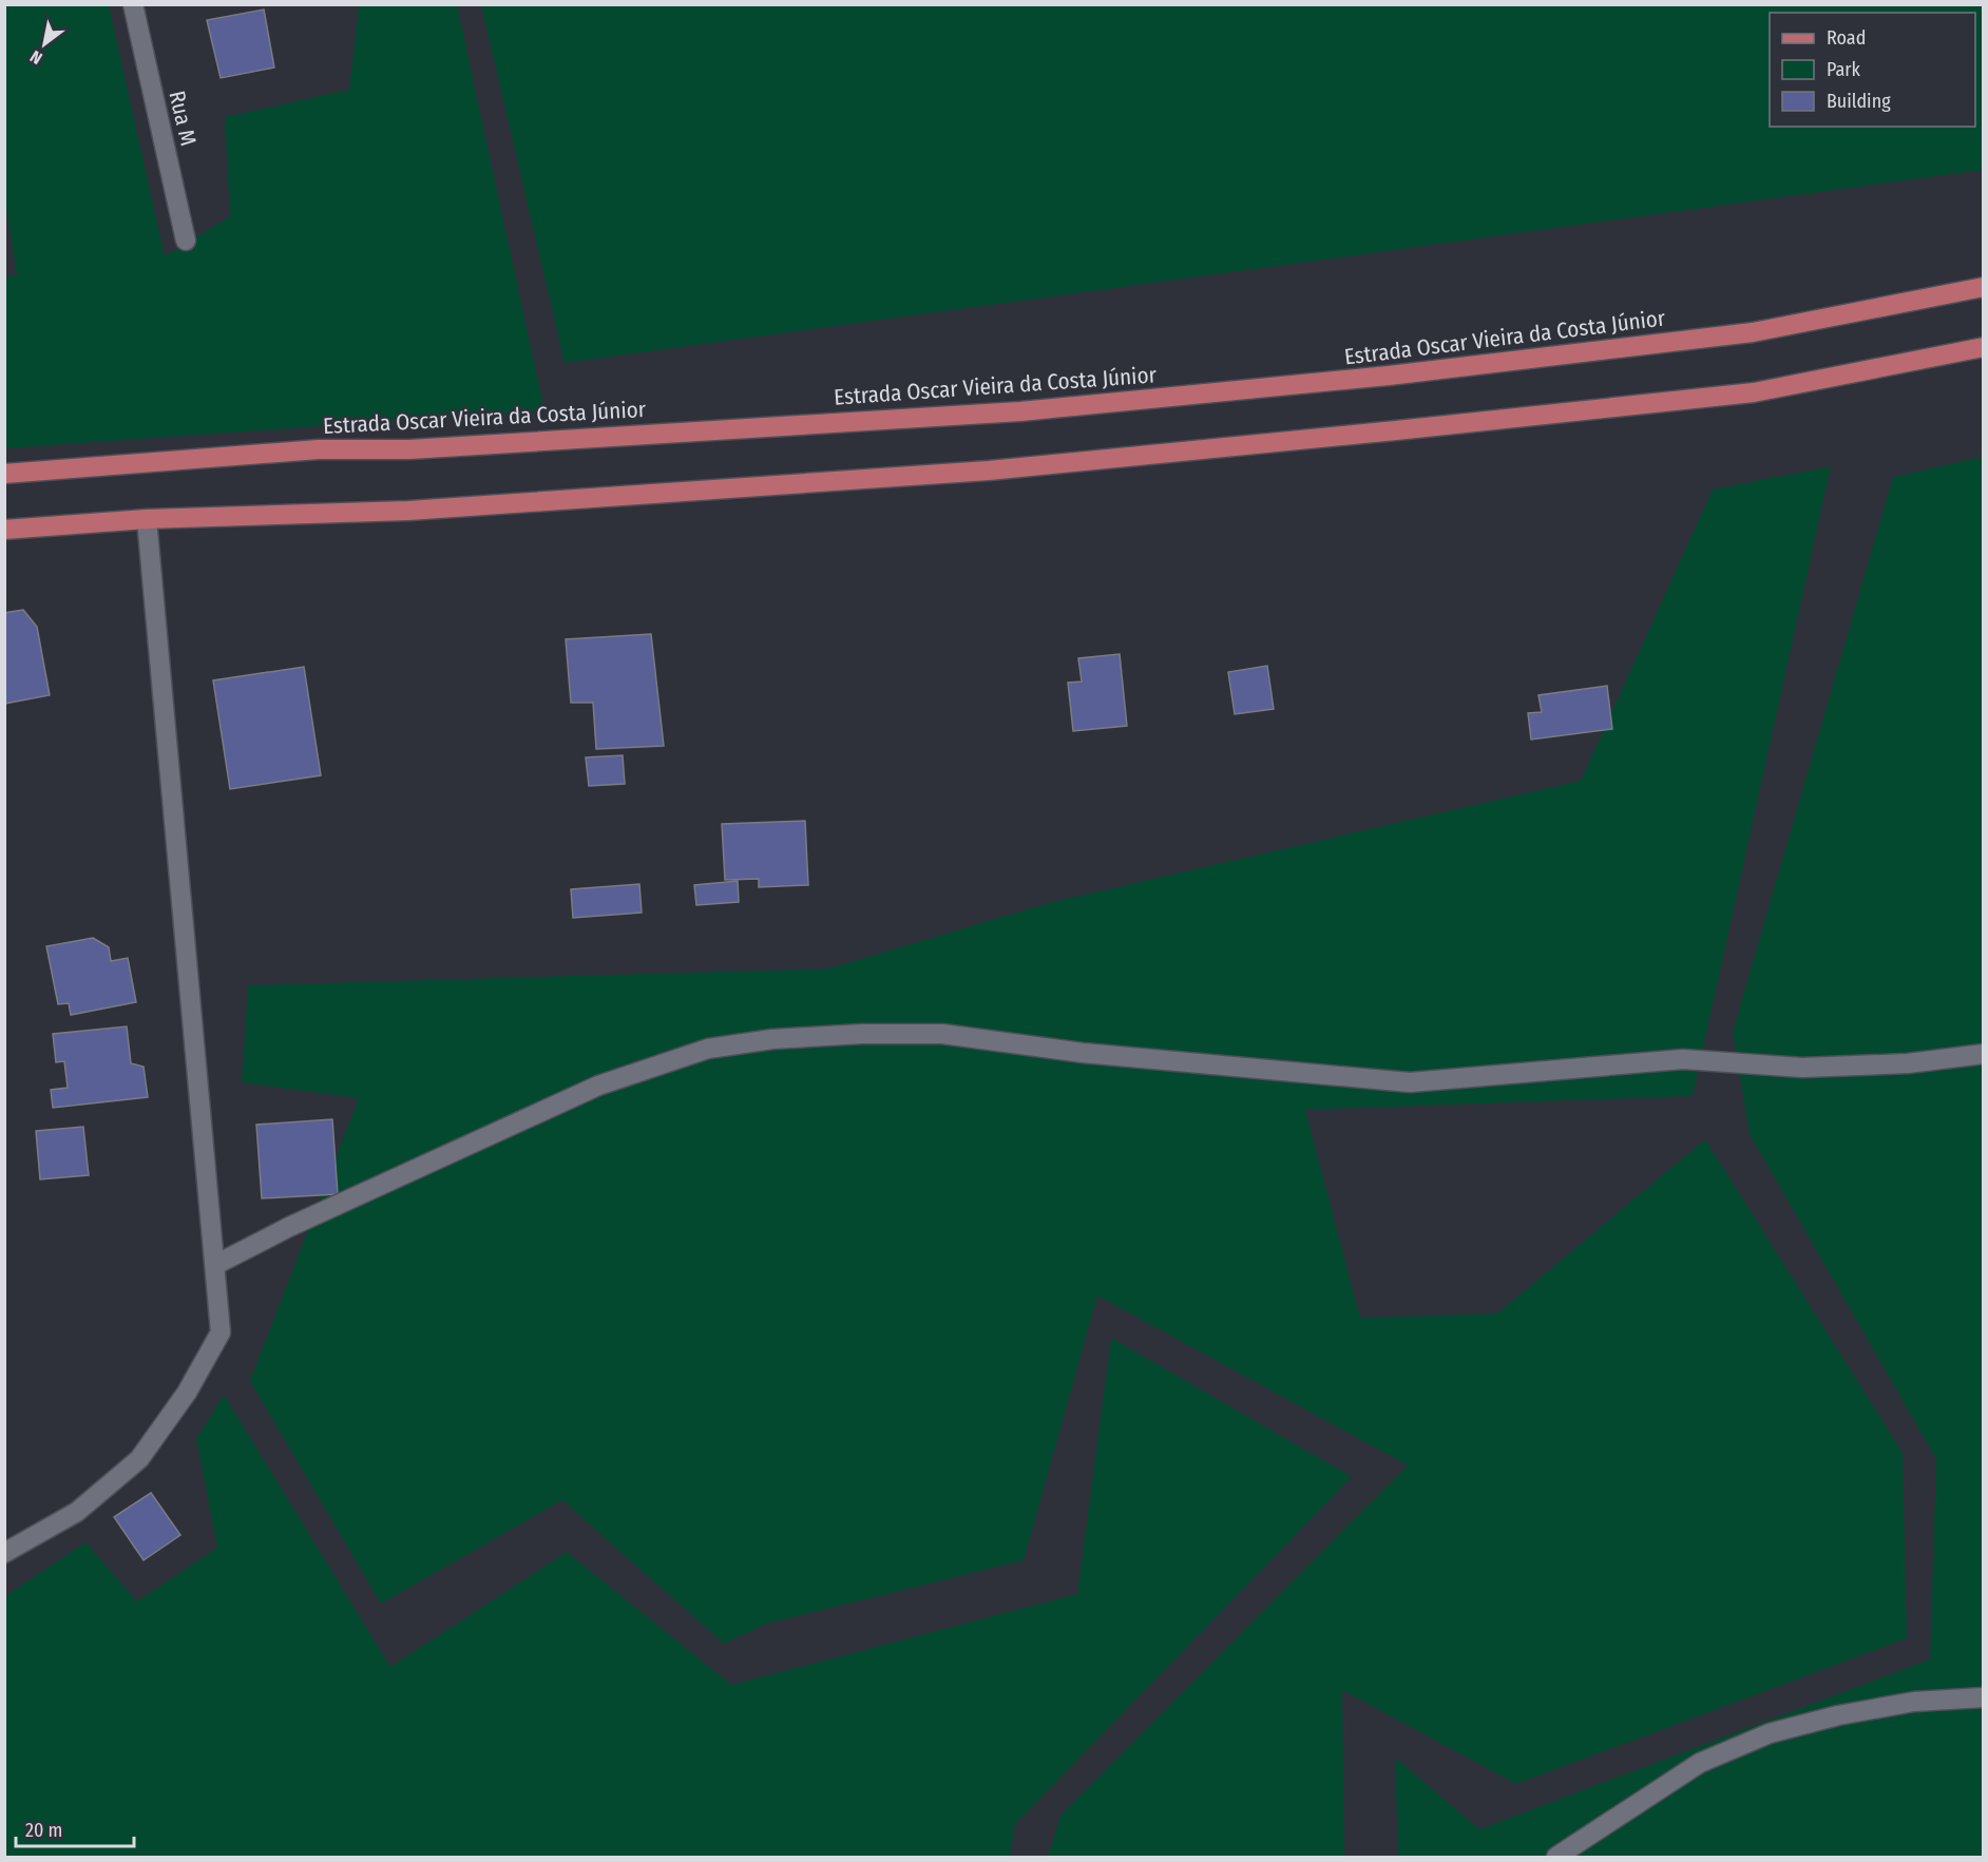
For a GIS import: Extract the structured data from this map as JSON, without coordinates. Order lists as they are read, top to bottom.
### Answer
{
  "streets": {
    "main road": ["Estrada Oscar Vieira da Costa Júnior"],
    "street": ["Rua M"]
  },
  "legend": ["Road", "Park", "Building"],
  "scale_bar": "20 m",
  "north": "bottom left"
}
